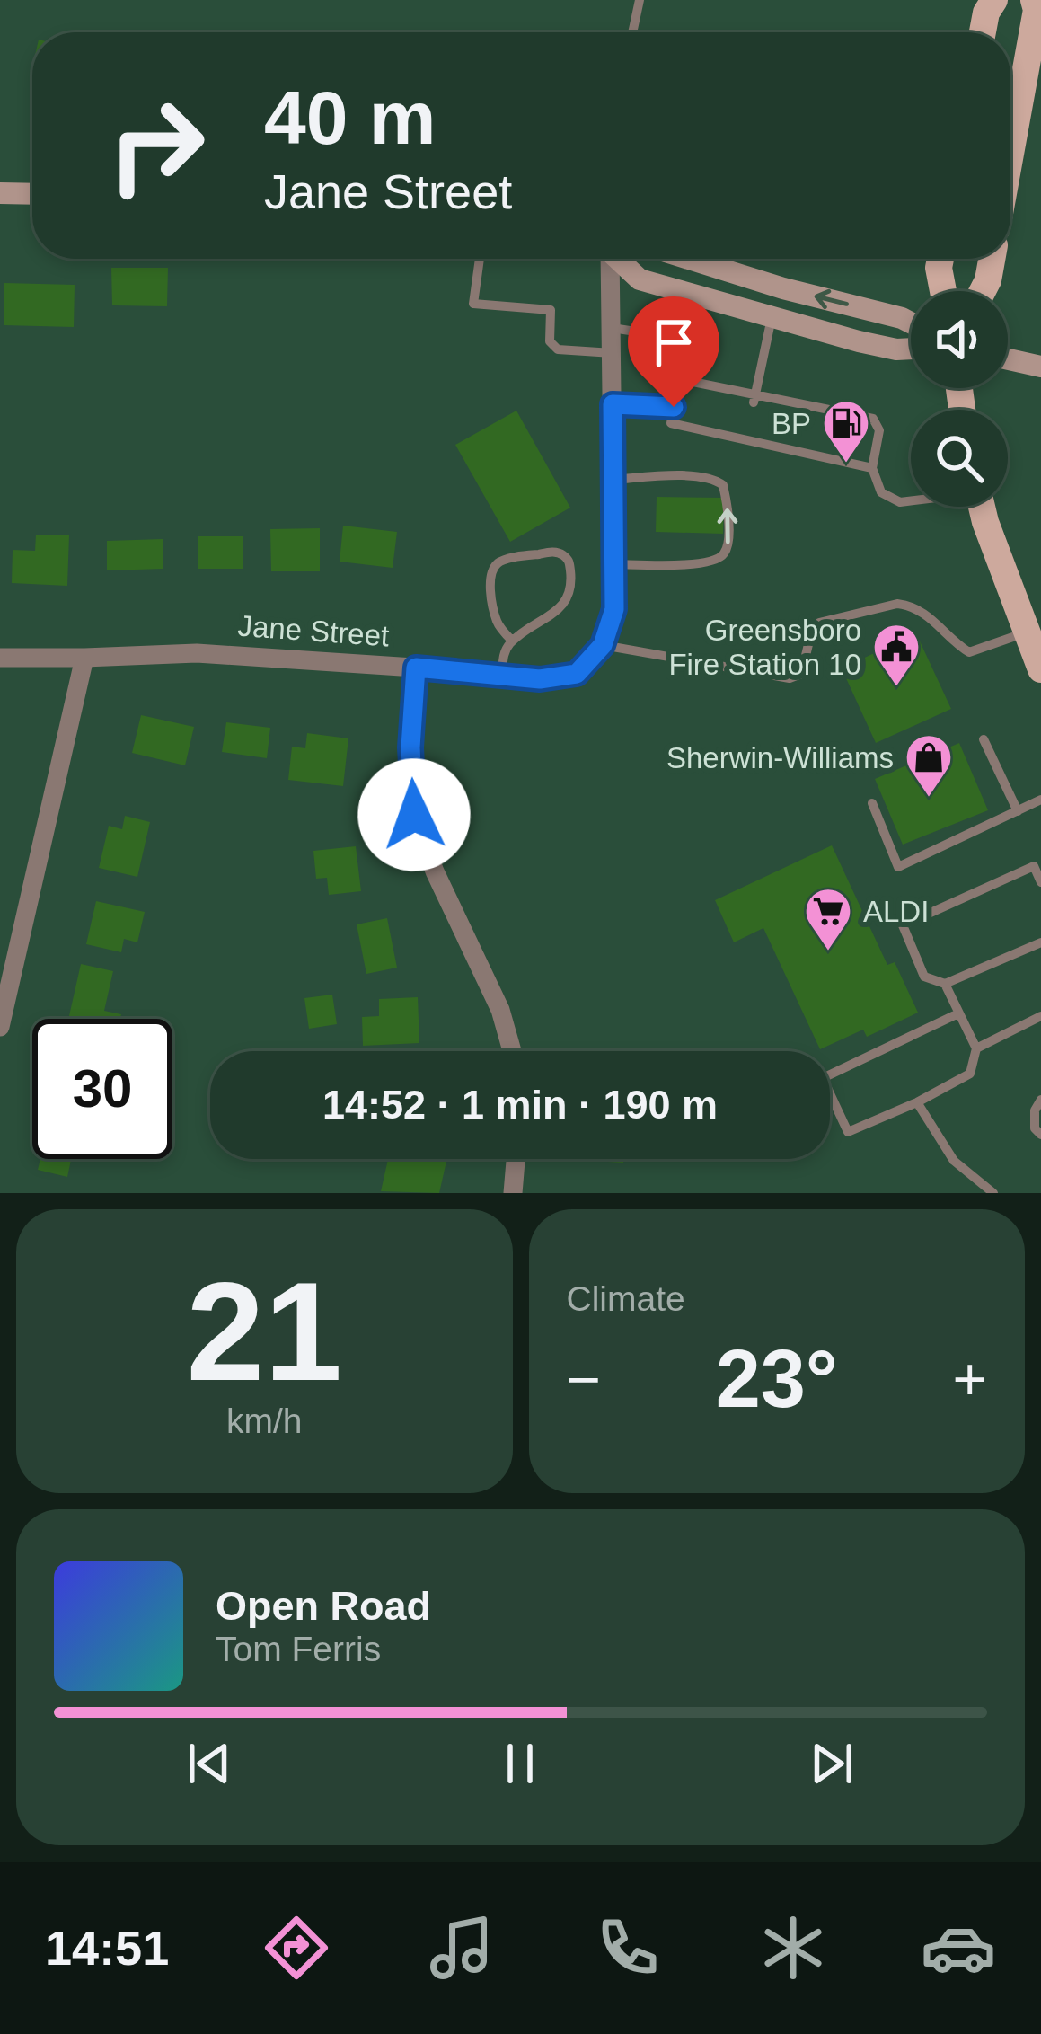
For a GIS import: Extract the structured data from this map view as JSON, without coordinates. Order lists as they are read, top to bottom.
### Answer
{
  "streets": {
    "street": ["Jane Street"]
  },
  "places": {
    "fuel station": ["BP"],
    "public building": ["Greensboro Fire Station 10"],
    "shop": ["Sherwin-Williams"],
    "supermarket": ["ALDI"]
  },
  "page": {
    "turn": ["40 m", "Jane Street"],
    "limit": "30",
    "trip": "14:52 · 1 min · 190 m",
    "tile": [
      ["21", "km/h"],
      "Climate"
    ],
    "heat": ["−", "23°", "+"],
    "song": ["Open Road", "Tom Ferris"],
    "tabs": "14:51"
  }
}
